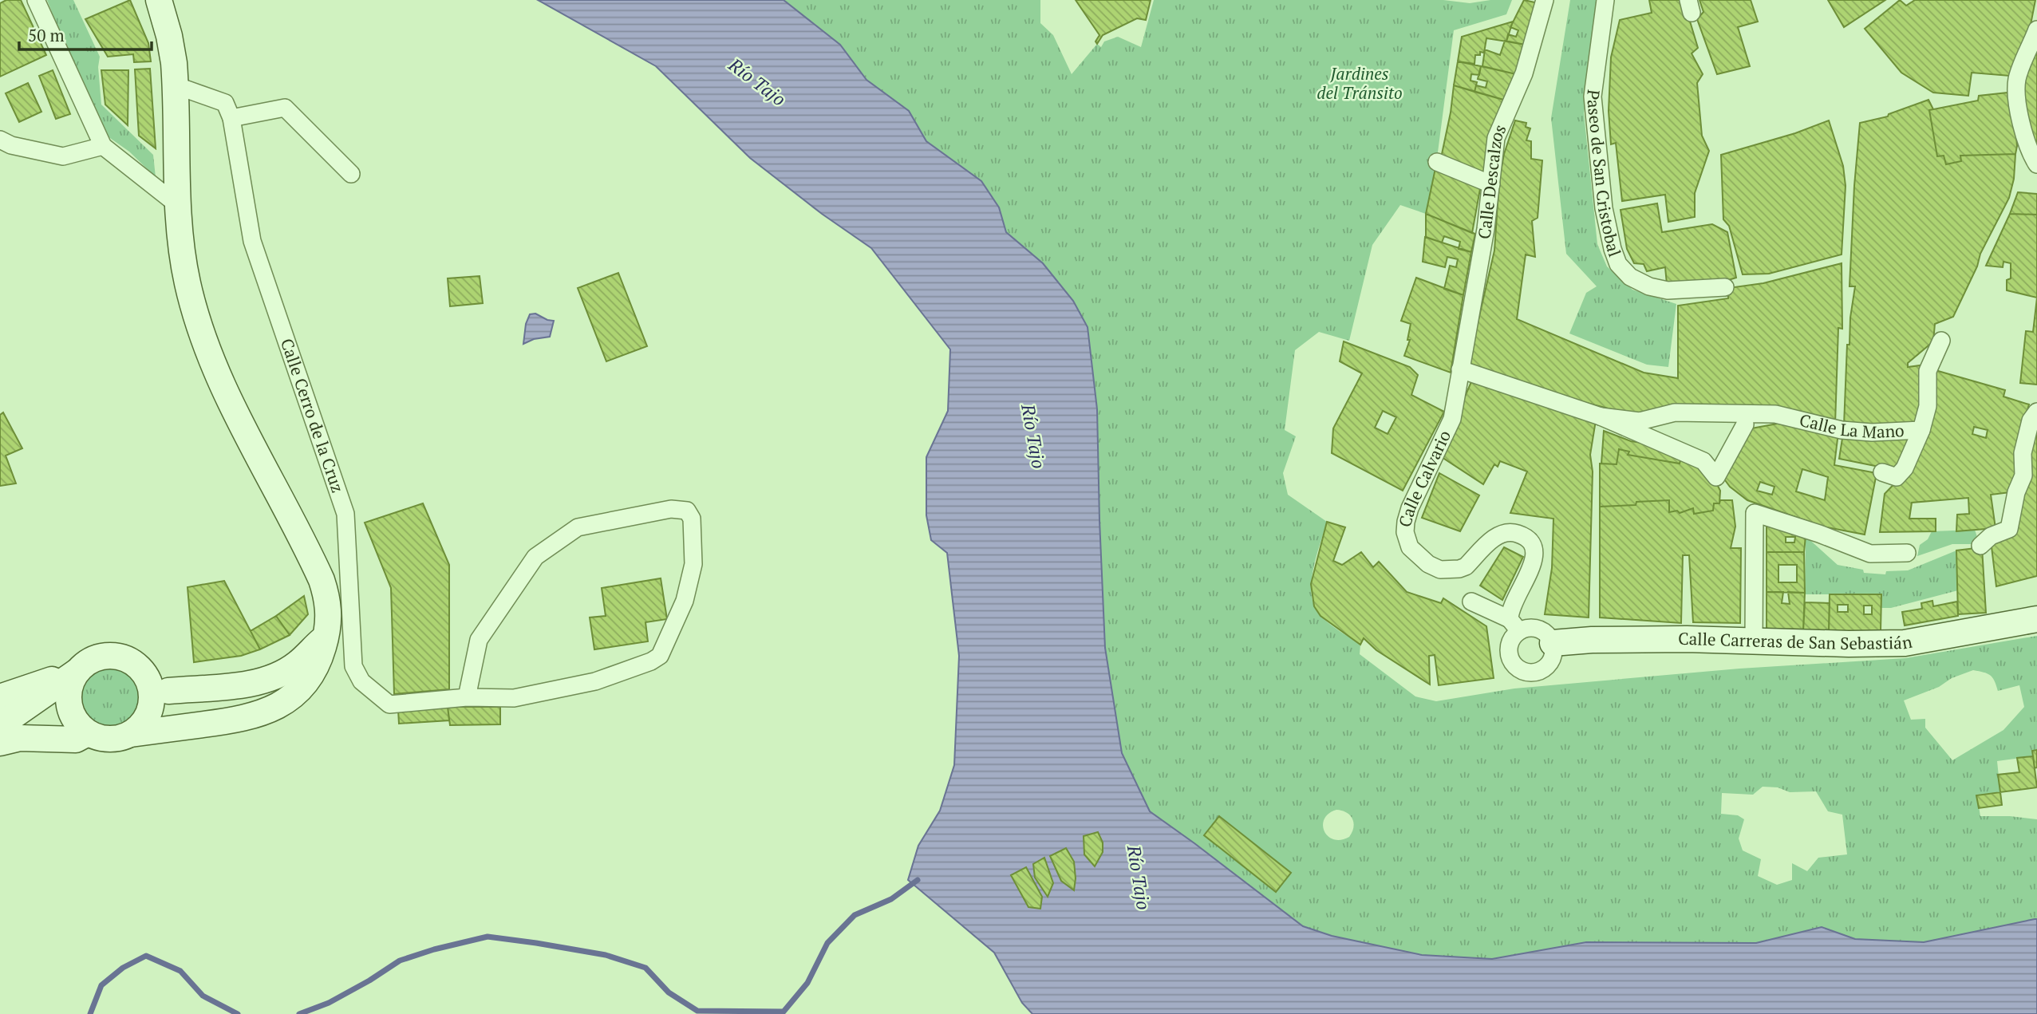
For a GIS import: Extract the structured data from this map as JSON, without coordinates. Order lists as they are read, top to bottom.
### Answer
{
  "streets": {
    "main road": ["Calle Carreras de San Sebastián"],
    "street": [
      "Paseo de San Cristobal",
      "Calle Descalzos",
      "Calle Cerro de la Cruz",
      "Calle La Mano",
      "Calle Calvario"
    ]
  },
  "crossings": [
    ["Calle Descalzos", "Calle Calvario"],
    ["Calle Calvario", "Calle Carreras de San Sebastián"]
  ],
  "water": ["Río Tajo"],
  "parks": ["Jardines del Tránsito"],
  "scale_bar": "50 m"
}
